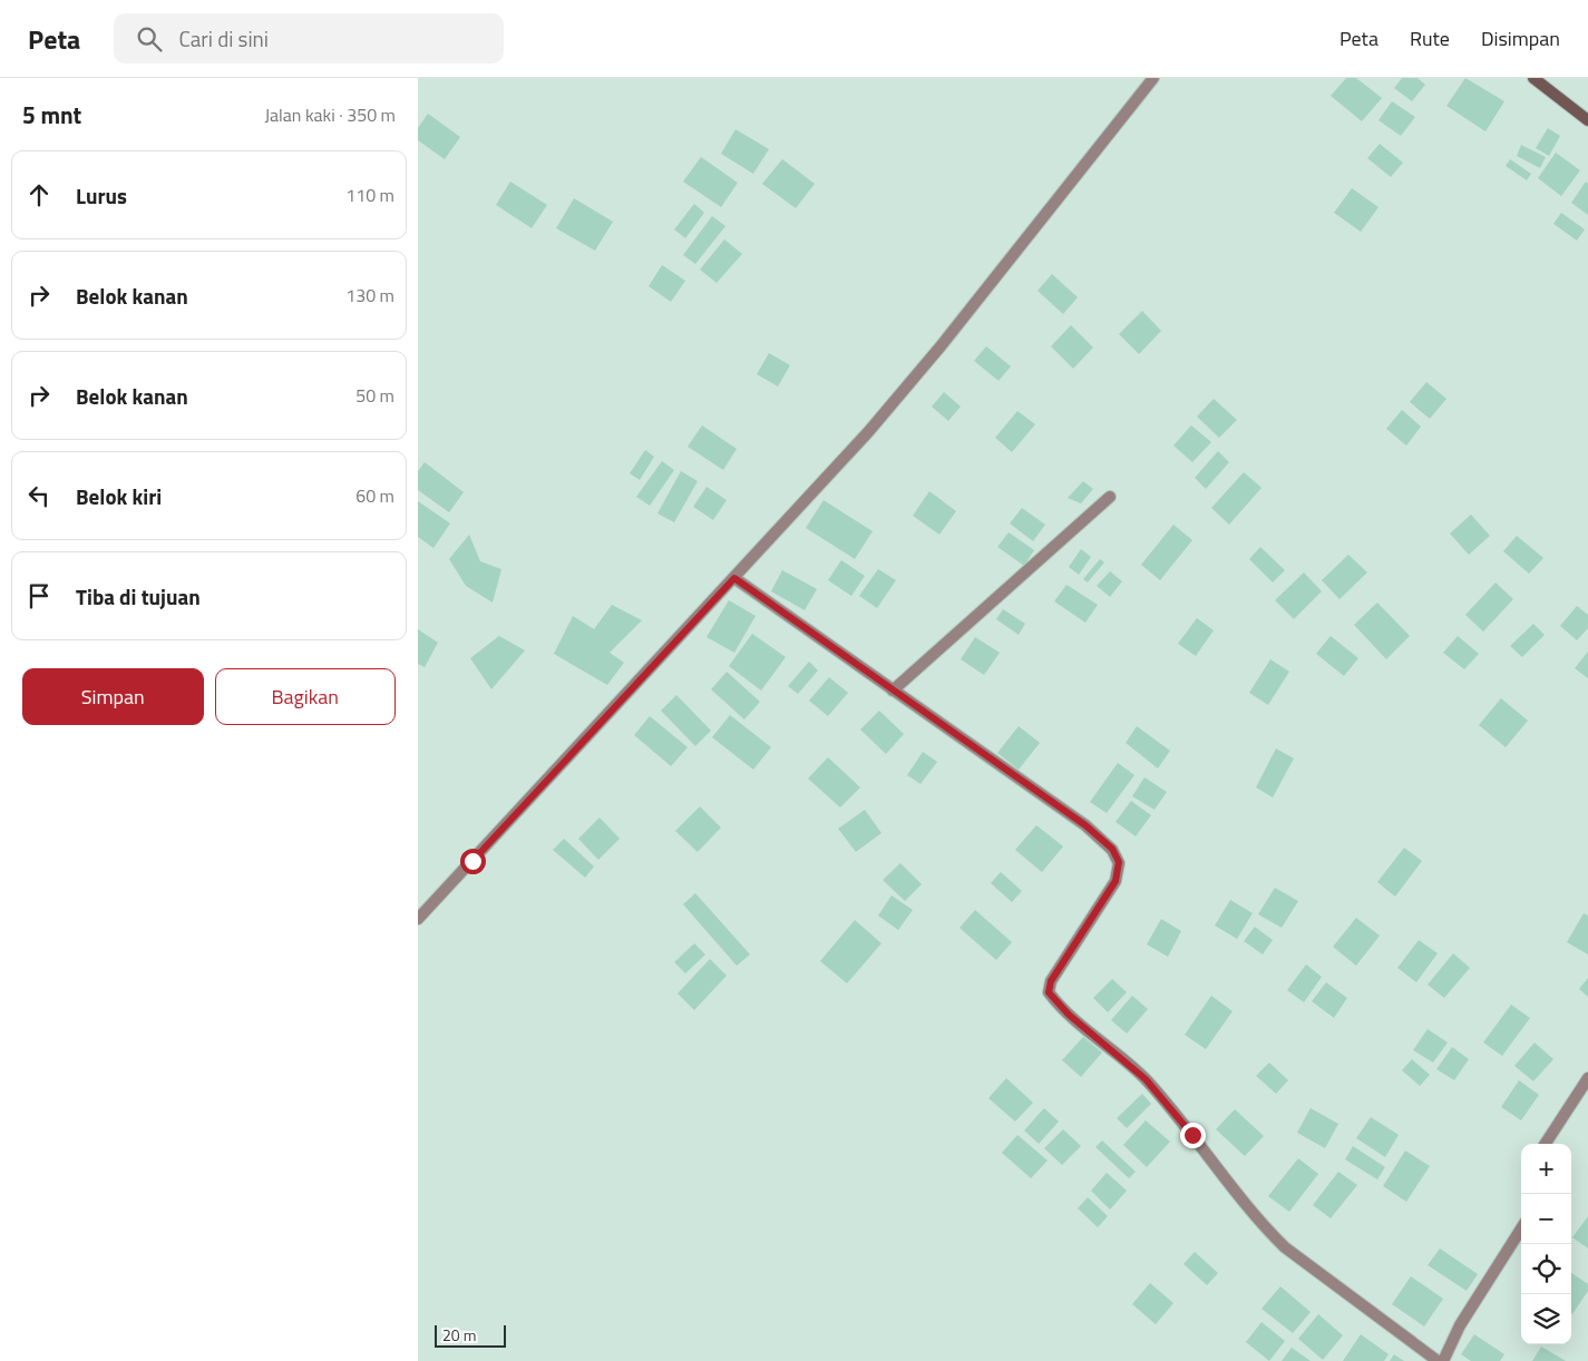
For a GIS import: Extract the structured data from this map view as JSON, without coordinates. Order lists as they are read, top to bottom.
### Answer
{
  "scale_bar": "20 m",
  "page": {
    "header": "Peta",
    "search": "Cari di sini",
    "nav": ["Peta", "Rute", "Disimpan"],
    "heading": ["5 mnt", "Jalan kaki · 350 m"],
    "list": [
      ["Lurus", "110 m"],
      ["Belok kanan", "130 m"],
      ["Belok kanan", "50 m"],
      ["Belok kiri", "60 m"],
      "Tiba di tujuan"
    ],
    "buttons": ["Simpan", "Bagikan"],
    "map_buttons": ["+", "−"],
    "scale": "20 m"
  }
}
